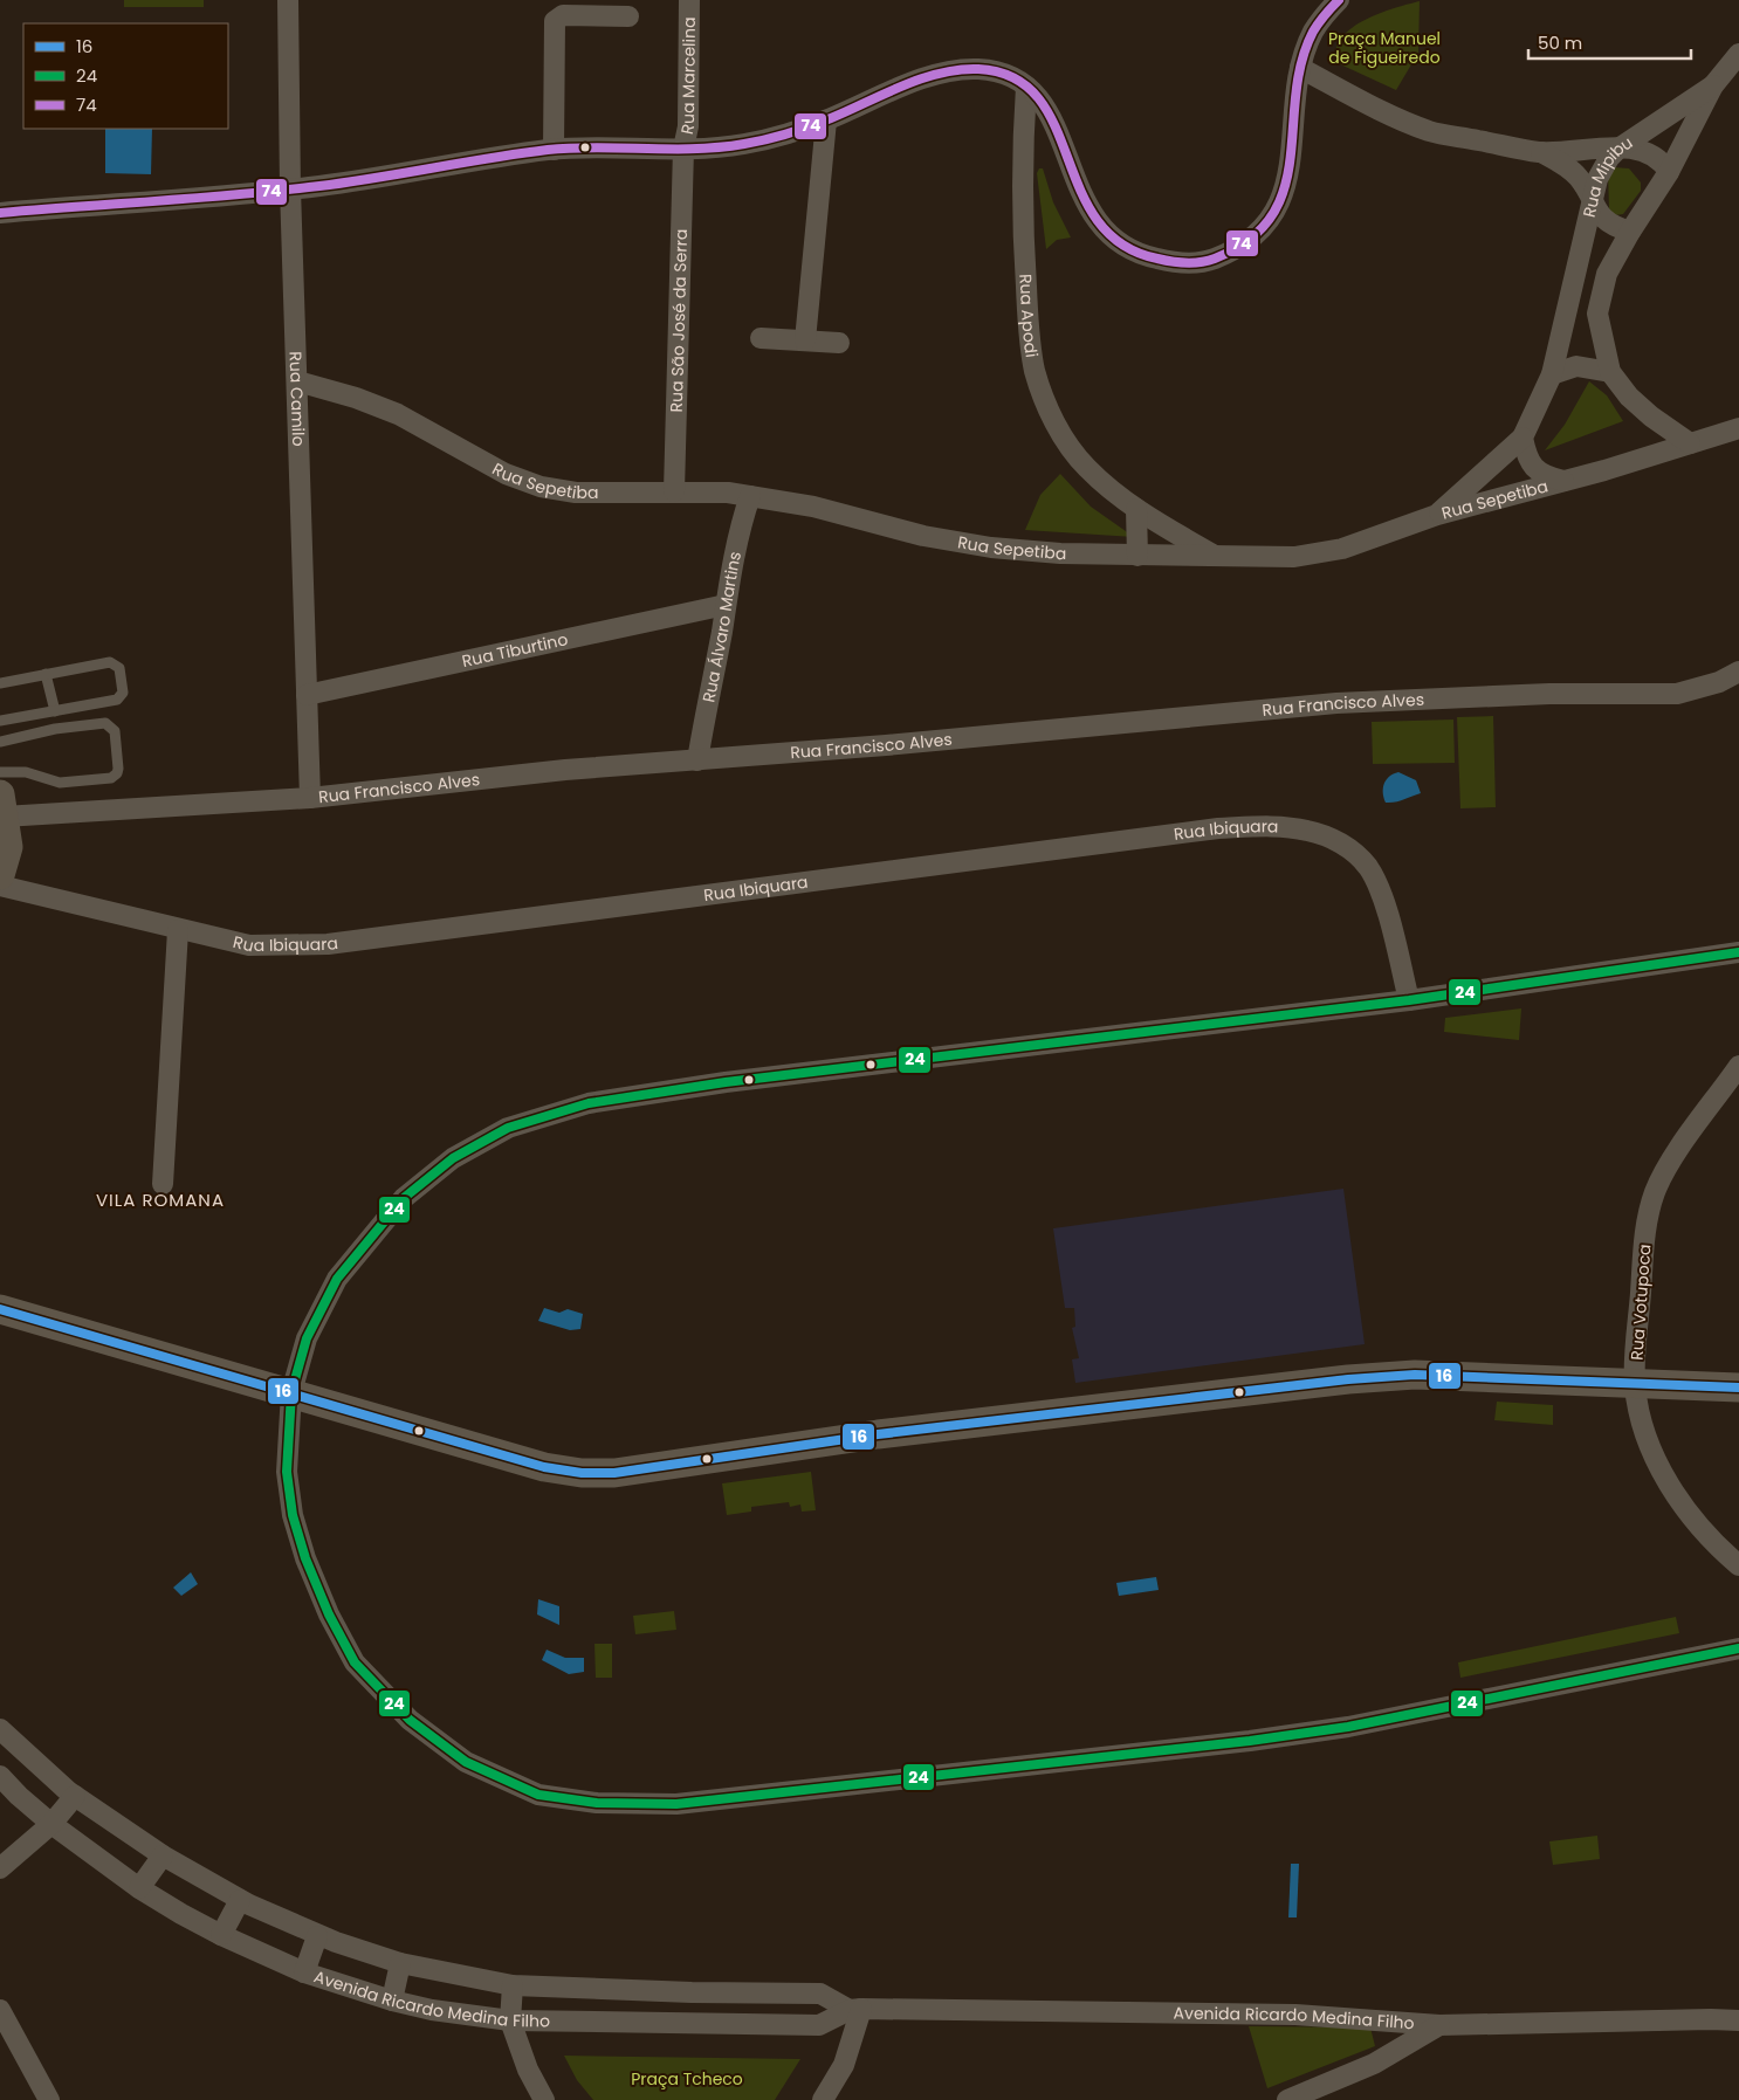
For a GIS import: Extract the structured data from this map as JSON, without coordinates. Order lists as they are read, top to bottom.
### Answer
{
  "streets": {
    "street": [
      "Rua Marcelina",
      "Rua Mipibu",
      "Rua Apodi",
      "Rua São José da Serra",
      "Rua Camilo",
      "Rua Sepetiba",
      "Rua Álvaro Martins",
      "Rua Tiburtino",
      "Rua Francisco Alves",
      "Rua Ibiquara",
      "Rua Votupoca",
      "Avenida Ricardo Medina Filho"
    ]
  },
  "crossings": [
    ["Rua Marcelina", "Rua São José da Serra"],
    ["Rua Mipibu", "Rua Sepetiba"],
    ["Rua Apodi", "Rua Sepetiba"],
    ["Rua São José da Serra", "Rua Sepetiba"],
    ["Rua Camilo", "Rua Sepetiba"],
    ["Rua Camilo", "Rua Tiburtino"],
    ["Rua Camilo", "Rua Francisco Alves"],
    ["Rua Sepetiba", "Rua Álvaro Martins"],
    ["Rua Álvaro Martins", "Rua Tiburtino"],
    ["Rua Álvaro Martins", "Rua Francisco Alves"]
  ],
  "districts": ["VILA ROMANA"],
  "parks": ["Praça Manuel de Figueiredo", "Praça Tcheco"],
  "lines": ["transit line 74", "transit line 24", "transit line 16"],
  "legend": ["16", "24", "74"],
  "scale_bar": "50 m"
}
